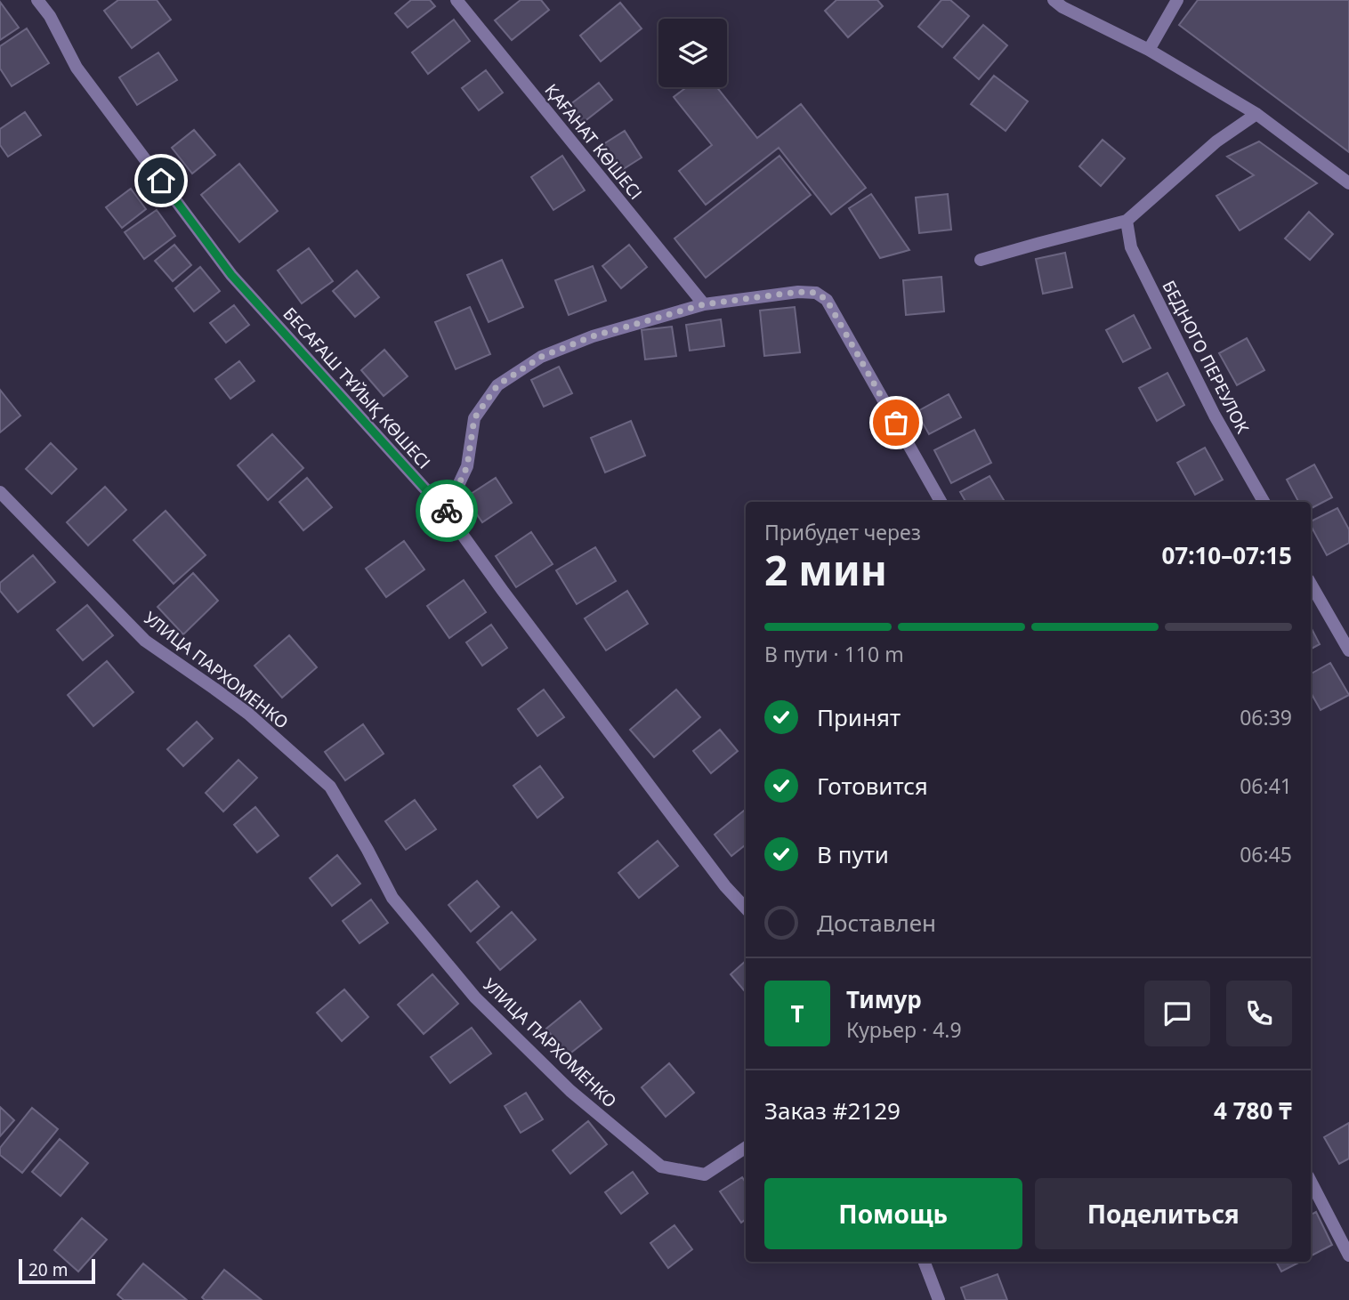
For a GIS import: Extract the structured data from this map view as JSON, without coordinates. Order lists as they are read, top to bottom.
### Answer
{
  "streets": {
    "street": [
      "ҚАҒАНАТ КӨШЕСІ",
      "БЕДНОГО ПЕРЕУЛОК",
      "БЕСАҒАШ ТҰЙЫҚ КӨШЕСІ",
      "УЛИЦА ПАРХОМЕНКО"
    ]
  },
  "scale_bar": "20 m",
  "page": {
    "heading": ["2 мин", "Прибудет через", "07:10–07:15"],
    "panel": [
      "Тимур",
      "Курьер · 4.9",
      "Заказ #2129",
      "4 780 ₸"
    ],
    "bar": "В пути · 110 m",
    "list": [
      ["Принят", "06:39"],
      ["Готовится", "06:41"],
      ["В пути", "06:45"],
      "Доставлен"
    ],
    "round": "Т",
    "buttons": ["Помощь", "Поделиться"],
    "scale": "20 m"
  }
}
